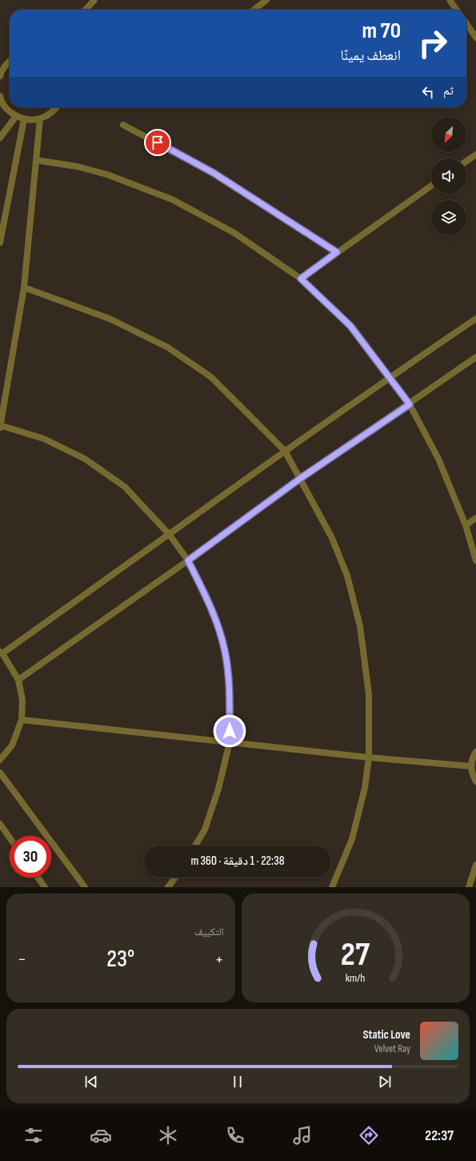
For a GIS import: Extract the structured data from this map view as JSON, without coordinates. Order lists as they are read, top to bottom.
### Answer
{
  "north": "bottom left",
  "page": {
    "turn": ["70 m", "انعطف يمينًا"],
    "then": "ثم",
    "limit": "30",
    "trip": "22:38 · 1 دقيقة · 360 m",
    "tile": "التكييف",
    "heat": ["−", "23°", "+"],
    "song": ["Static Love", "Velvet Ray"],
    "tabs": "22:37",
    "gauge": ["27", "km/h"]
  }
}
